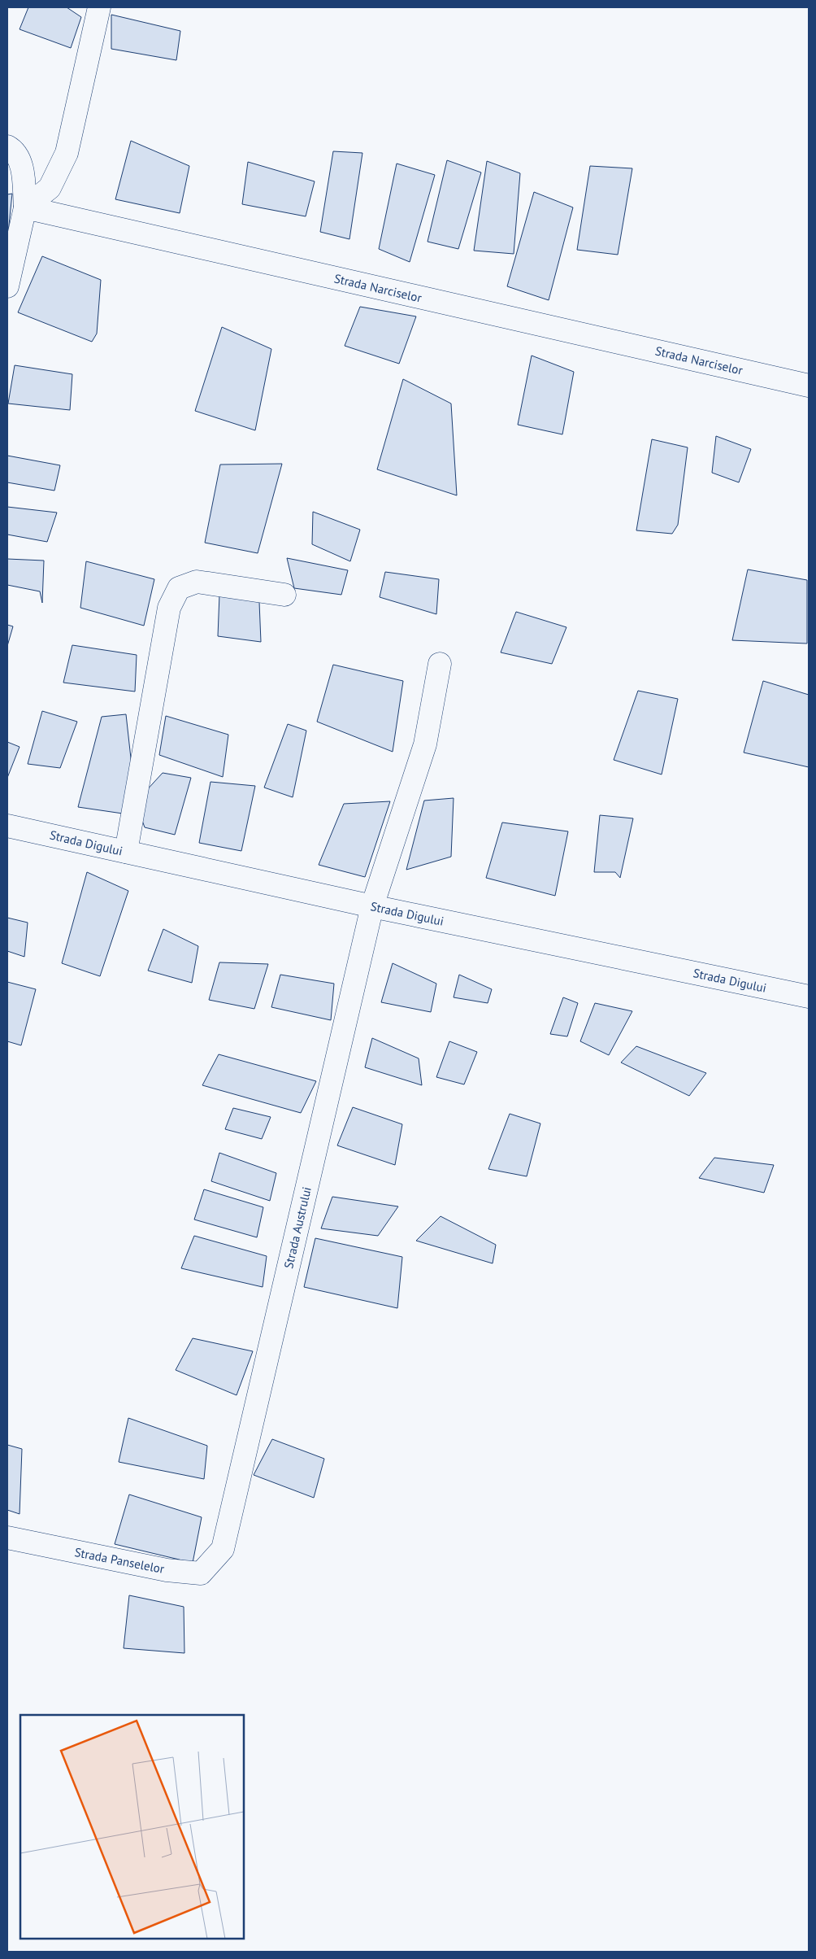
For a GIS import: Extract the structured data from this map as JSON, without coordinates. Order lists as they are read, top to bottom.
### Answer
{
  "streets": {
    "street": [
      "Strada Narciselor",
      "Strada Digului",
      "Strada Austrului",
      "Strada Panselelor"
    ]
  },
  "crossings": [
    ["Strada Digului", "Strada Austrului"],
    ["Strada Austrului", "Strada Panselelor"]
  ]
}
